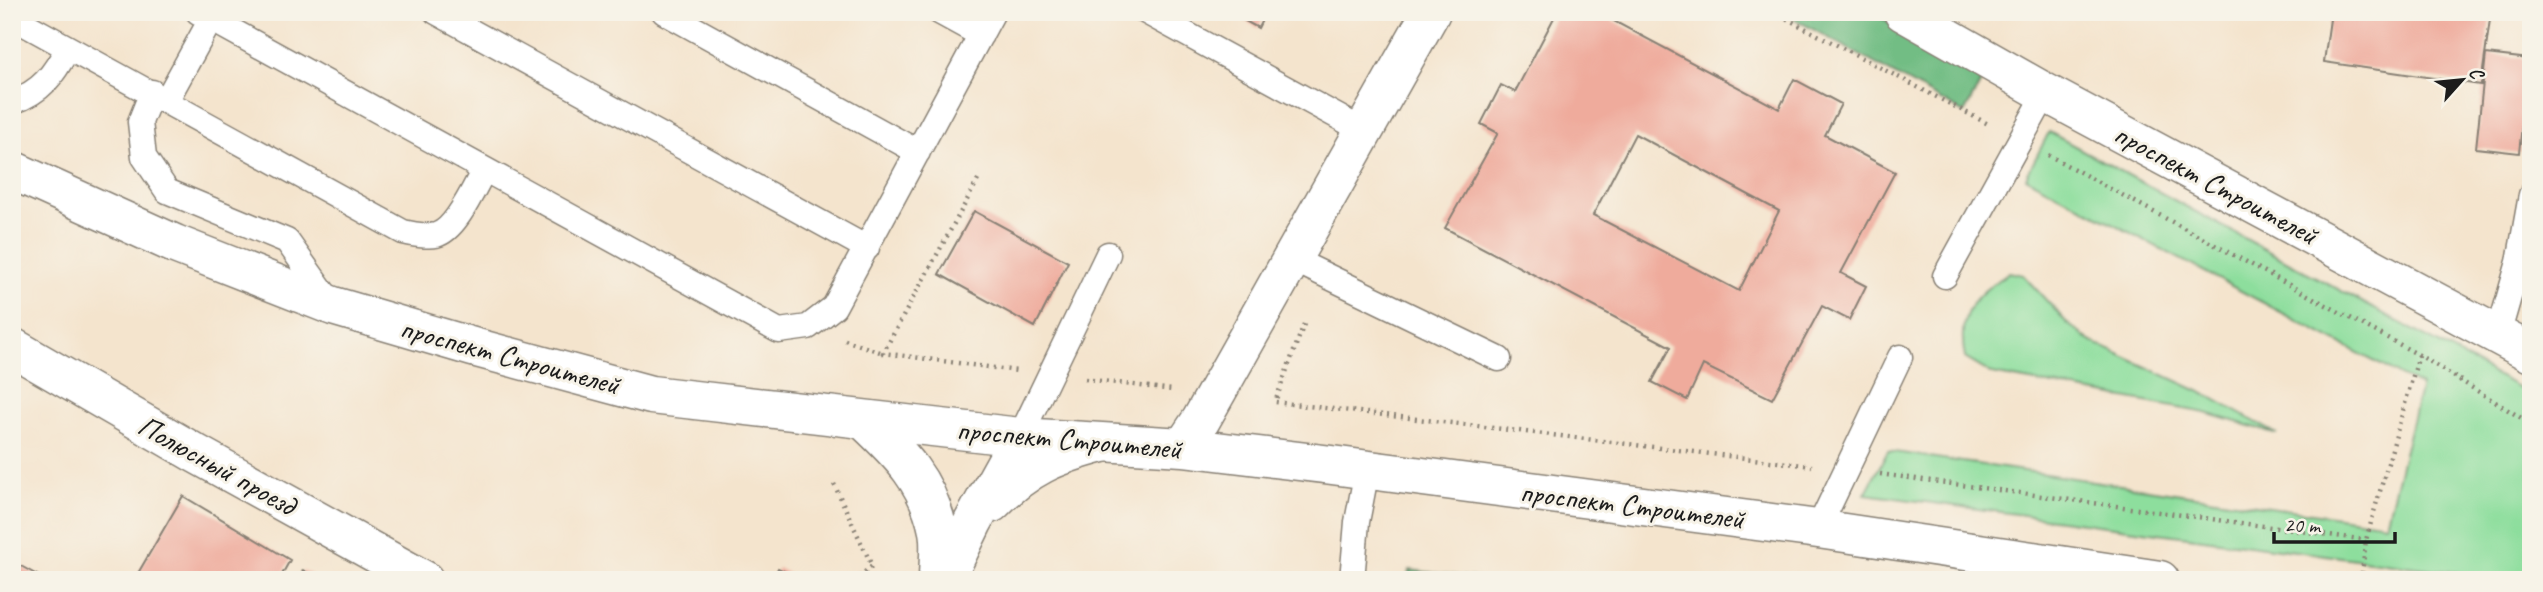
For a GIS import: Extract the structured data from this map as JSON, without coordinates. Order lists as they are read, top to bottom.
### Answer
{
  "streets": {
    "main road": ["проспект Строителей", "Полюсный проезд"]
  },
  "scale_bar": "20 m",
  "north": "top right"
}
